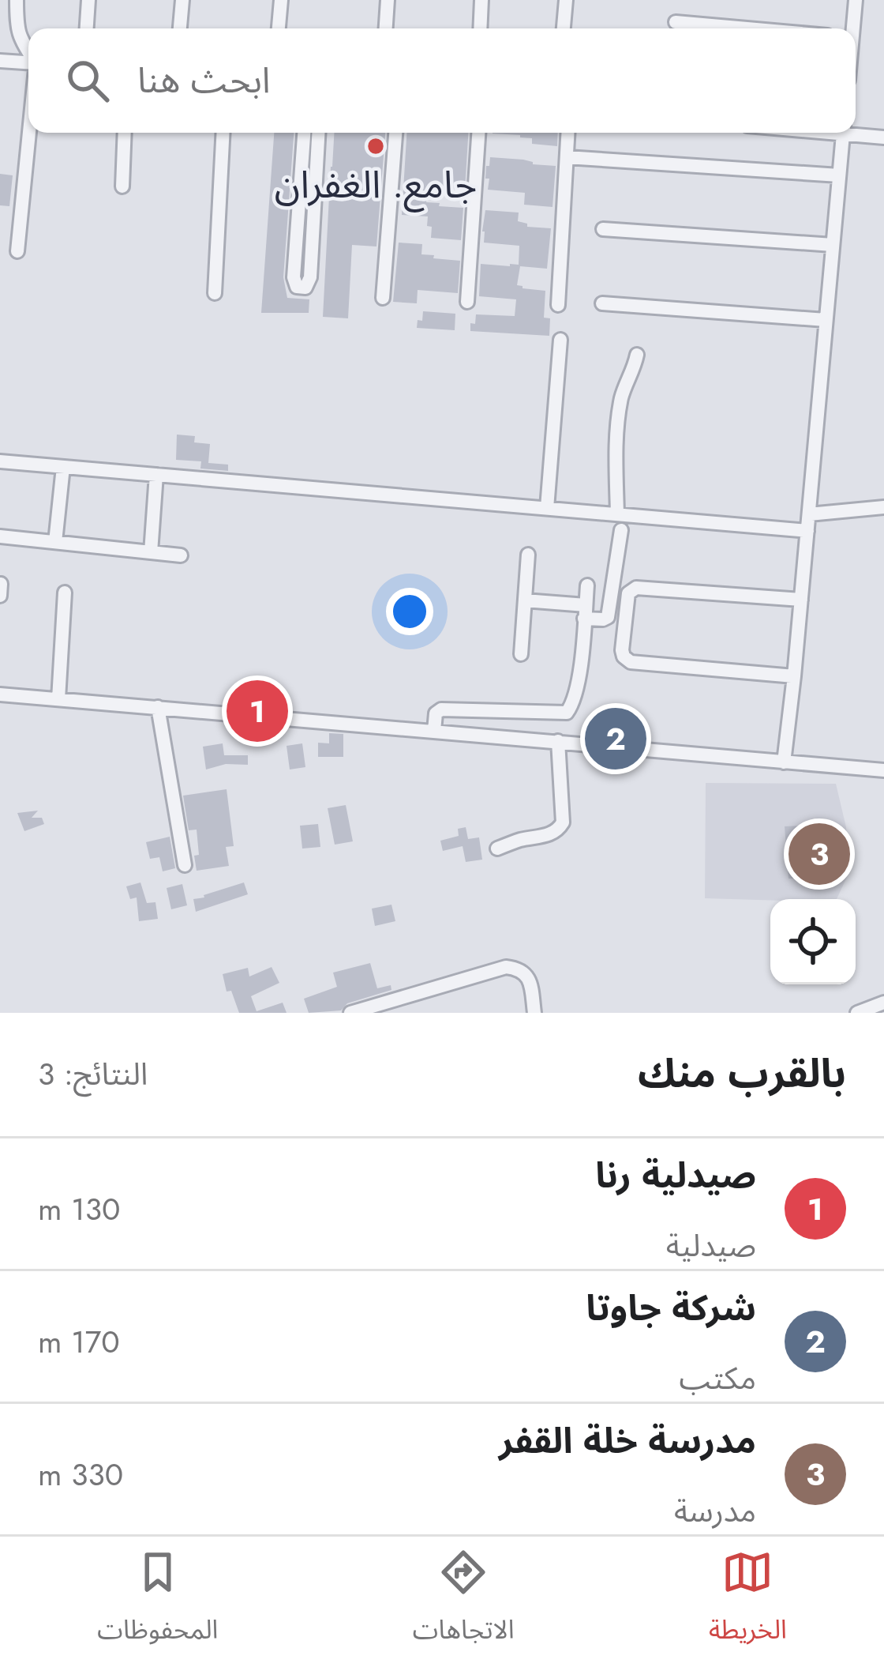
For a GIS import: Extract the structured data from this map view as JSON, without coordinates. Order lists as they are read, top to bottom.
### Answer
{
  "places": ["جامع. الغفران"],
  "page": {
    "search": "ابحث هنا",
    "pins": ["1", "2", "3"],
    "heading": ["بالقرب منك", "النتائج: 3"],
    "list": [
      {
        "mark": "1",
        "name": "صيدلية رنا",
        "note": "صيدلية",
        "value": "130 m"
      },
      {
        "mark": "2",
        "name": "شركة جاوتا",
        "note": "مكتب",
        "value": "170 m"
      },
      {
        "mark": "3",
        "name": "مدرسة خلة القفر",
        "note": "مدرسة",
        "value": "330 m"
      }
    ],
    "nav": ["الخريطة", "الاتجاهات", "المحفوظات"]
  }
}
